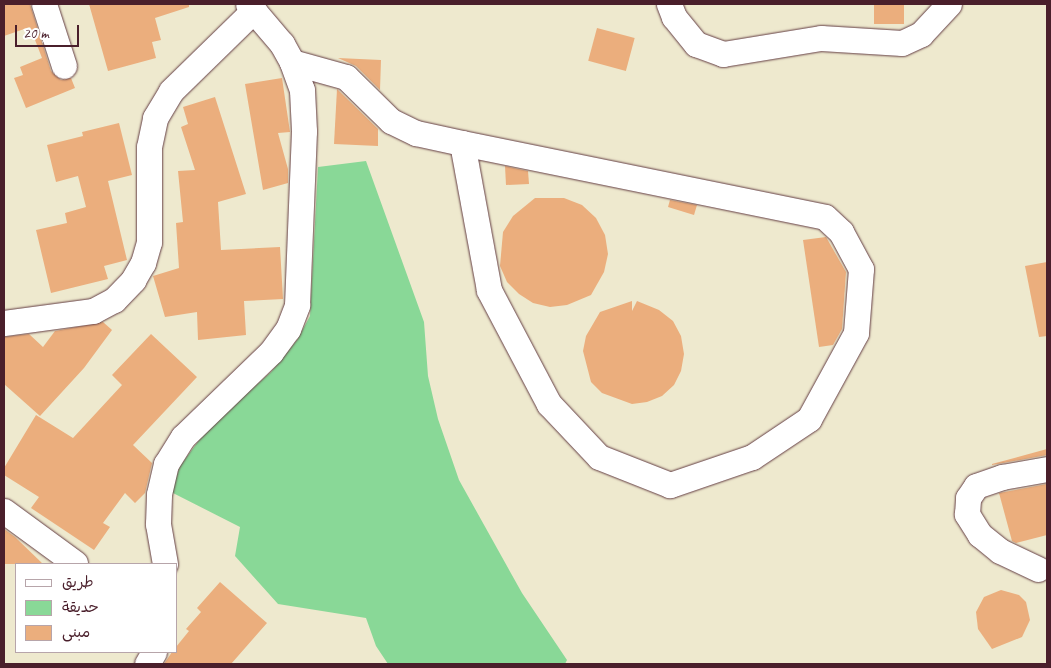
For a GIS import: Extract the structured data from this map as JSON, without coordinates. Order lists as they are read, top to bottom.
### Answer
{
  "legend": ["طريق", "حديقة", "مبنى"],
  "scale_bar": "20 m"
}
